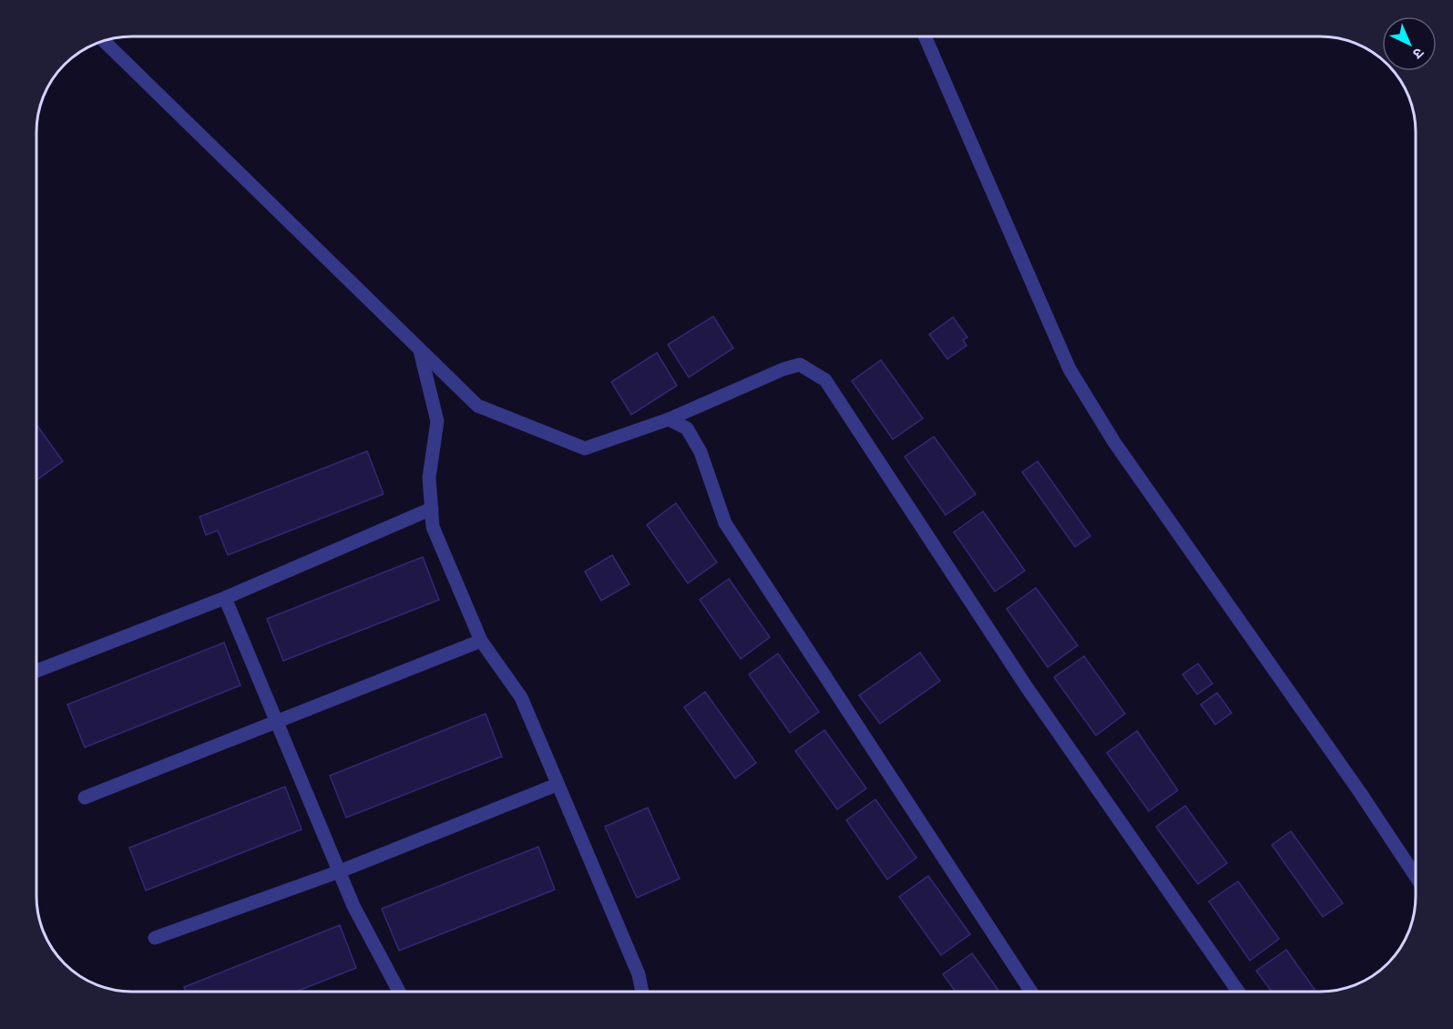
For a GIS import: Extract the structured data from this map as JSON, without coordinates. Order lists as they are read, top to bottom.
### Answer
{
  "north": "bottom right"
}
